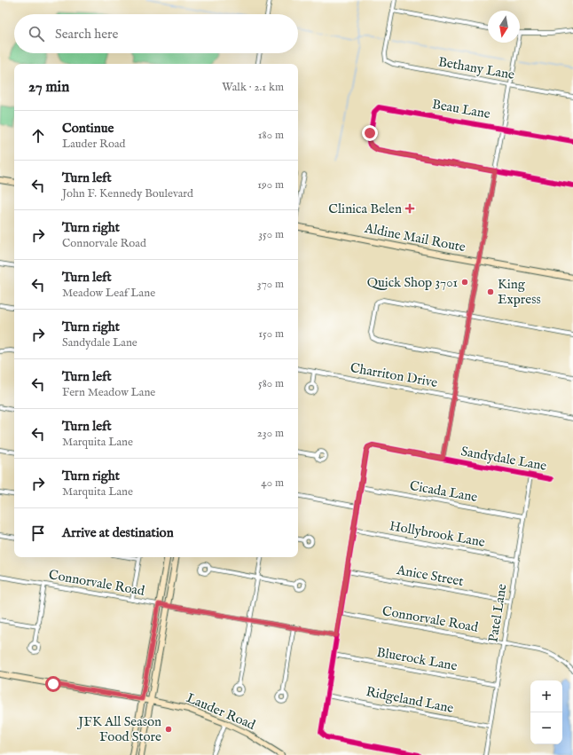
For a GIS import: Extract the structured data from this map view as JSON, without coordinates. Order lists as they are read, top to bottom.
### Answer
{
  "streets": {
    "main road": ["Aldine Mail Route", "Lauder Road"],
    "street": [
      "Bethany Lane",
      "Beau Lane",
      "Charriton Drive",
      "Sandydale Lane",
      "Cicada Lane",
      "Hollybrook Lane",
      "Anice Street",
      "Connorvale Road",
      "Patel Lane",
      "Bluerock Lane",
      "Ridgeland Lane"
    ]
  },
  "crossings": [
    ["Sandydale Lane", "Cicada Lane"],
    ["Sandydale Lane", "Patel Lane"],
    ["Cicada Lane", "Patel Lane"],
    ["Hollybrook Lane", "Patel Lane"],
    ["Anice Street", "Patel Lane"],
    ["Connorvale Road", "Patel Lane"],
    ["Patel Lane", "Bluerock Lane"],
    ["Patel Lane", "Ridgeland Lane"]
  ],
  "places": {
    "health": ["Clinica Belen"],
    "other": ["Quick Shop 3701", "King Express", "JFK All Season Food Store"]
  },
  "north": "bottom",
  "page": {
    "search": "Search here",
    "heading": ["27 min", "Walk · 2.1 km"],
    "list": [
      ["Continue", "Lauder Road", "180 m"],
      ["Turn left", "John F. Kennedy Boulevard", "190 m"],
      ["Turn right", "Connorvale Road", "350 m"],
      ["Turn left", "Meadow Leaf Lane", "370 m"],
      ["Turn right", "Sandydale Lane", "150 m"],
      ["Turn left", "Fern Meadow Lane", "580 m"],
      ["Turn left", "Marquita Lane", "230 m"],
      ["Turn right", "Marquita Lane", "40 m"],
      "Arrive at destination"
    ],
    "map_buttons": ["+", "−"]
  }
}
